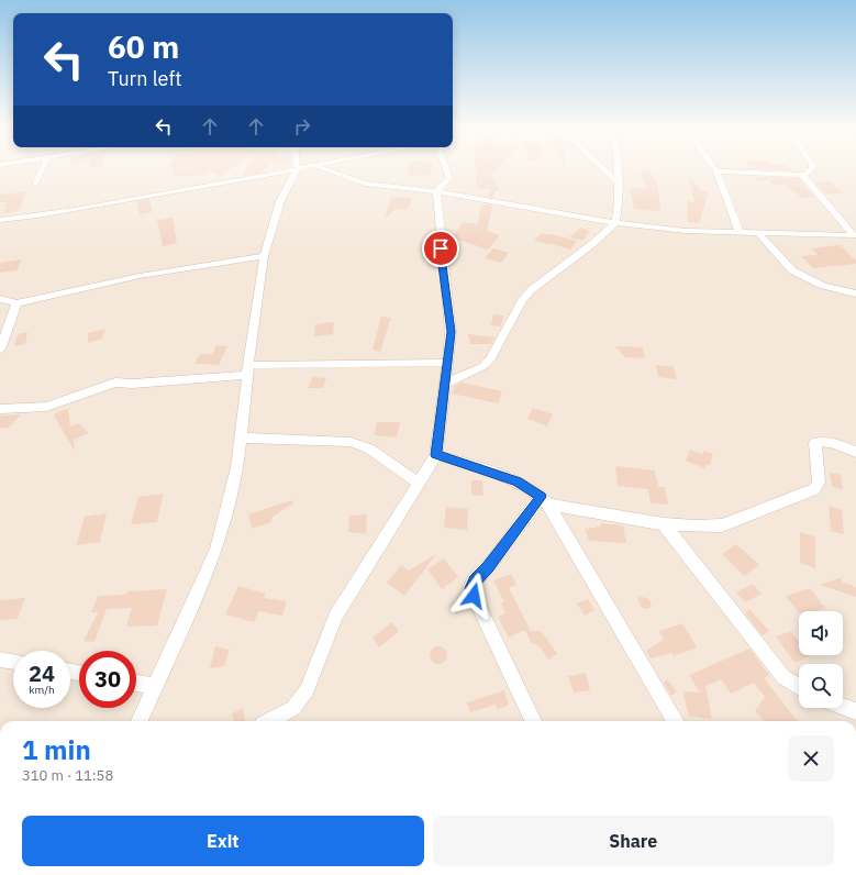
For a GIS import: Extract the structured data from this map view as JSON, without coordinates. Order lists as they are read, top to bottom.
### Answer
{
  "page": {
    "turn": ["60 m", "Turn left"],
    "speed": "24 km/h",
    "limit": "30",
    "heading": ["1 min", "310 m · 11:58"],
    "buttons": ["Exit", "Share"]
  }
}
